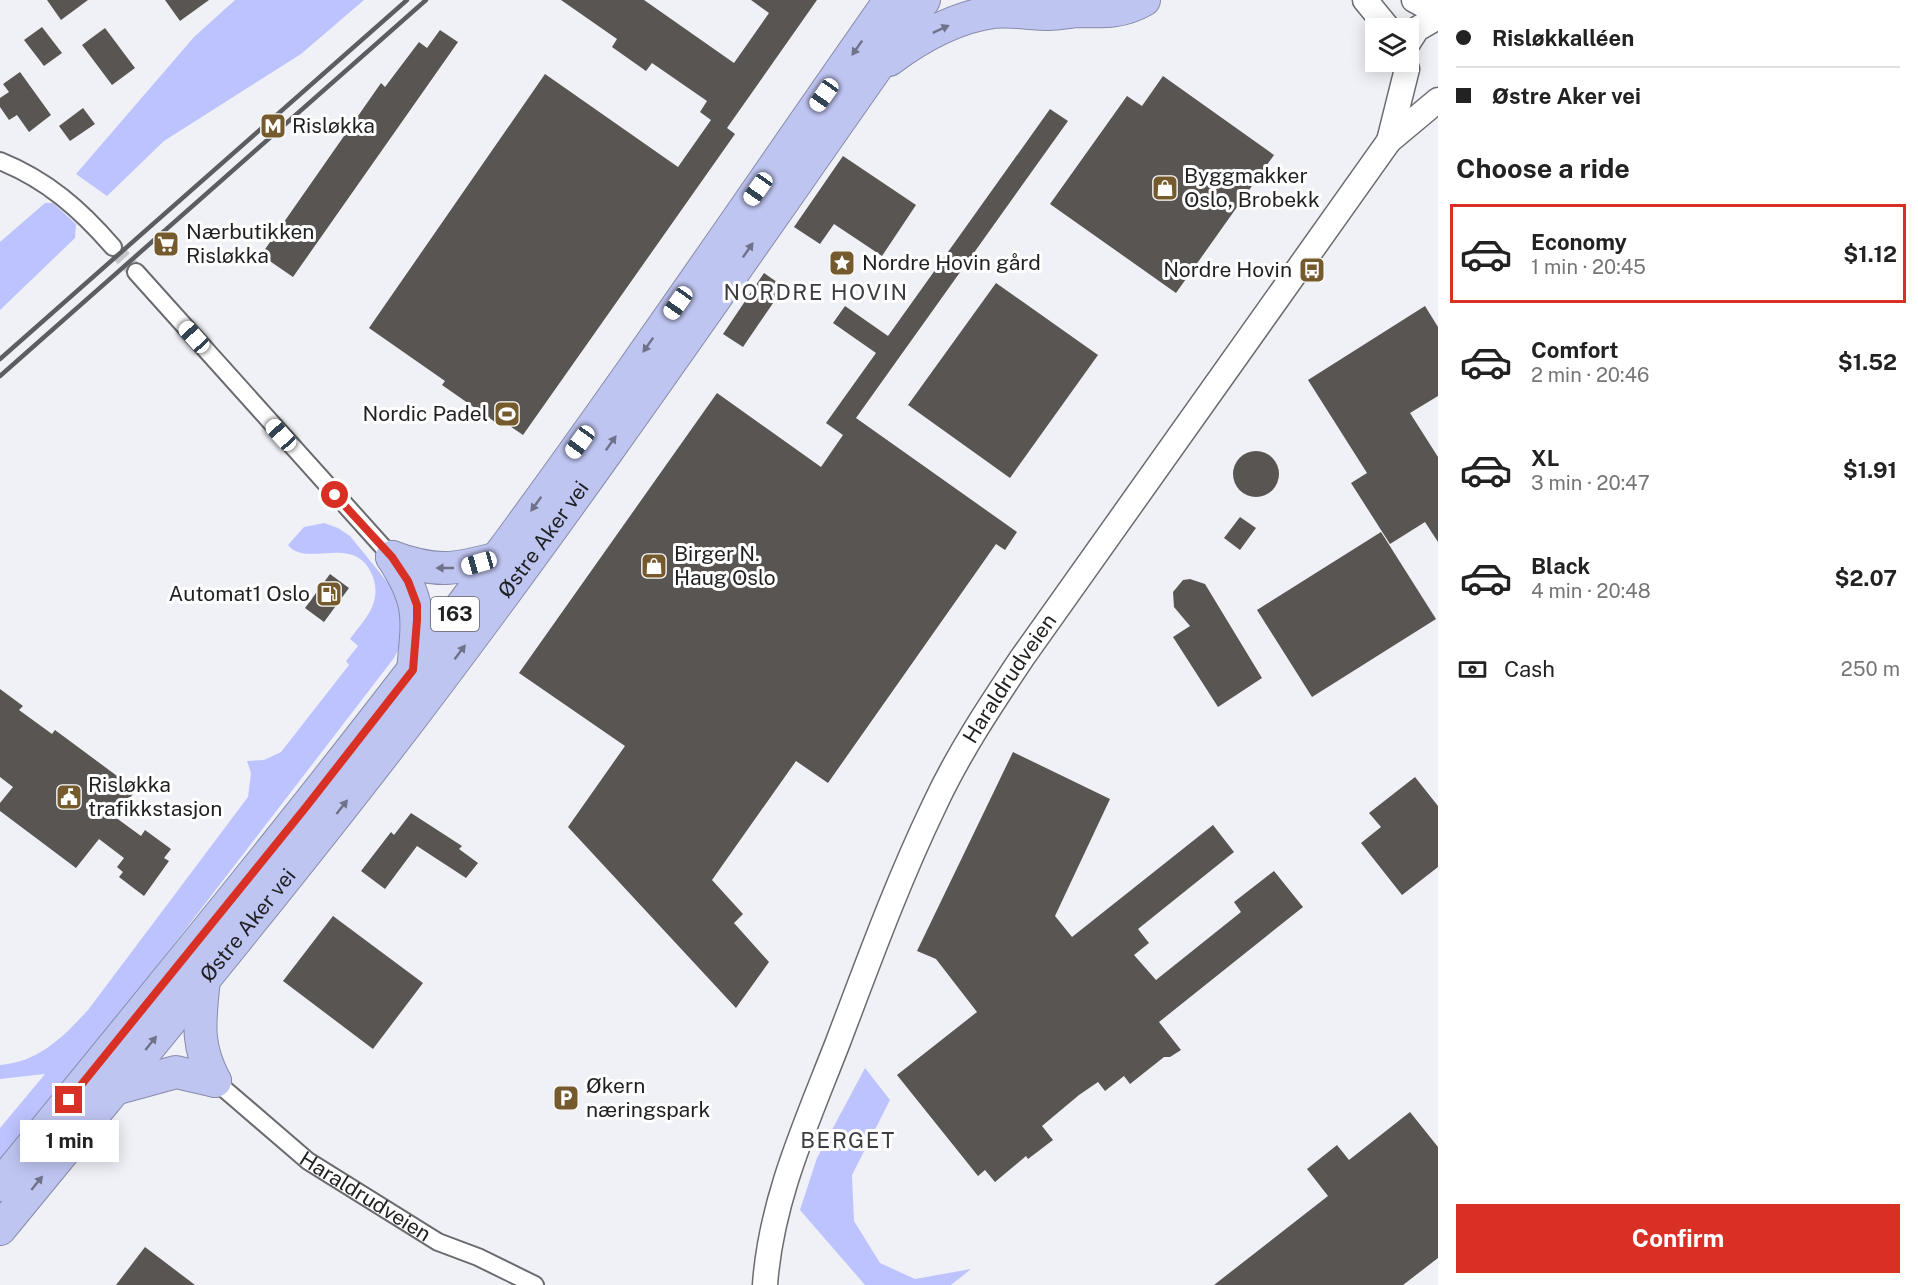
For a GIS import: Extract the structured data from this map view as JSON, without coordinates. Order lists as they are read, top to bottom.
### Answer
{
  "streets": {
    "highway": ["Østre Aker vei", "163"],
    "street": ["Haraldrudveien"]
  },
  "districts": ["NORDRE HOVIN", "BERGET"],
  "places": {
    "metro station": ["Risløkka"],
    "shop": ["Byggmakker Oslo, Brobekk", "Birger N. Haug Oslo"],
    "supermarket": ["Nærbutikken Risløkka"],
    "place": ["Nordre Hovin gård"],
    "bus stop": ["Nordre Hovin"],
    "sports": ["Nordic Padel"],
    "fuel station": ["Automat1 Oslo"],
    "public building": ["Risløkka trafikkstasjon"],
    "parking": ["Økern næringspark"]
  },
  "page": {
    "banner": ["Risløkkalléen", "Østre Aker vei"],
    "heading": "Choose a ride",
    "list": [
      {
        "name": "Economy",
        "note": "1 min · 20:45",
        "value": "$1.12"
      },
      {
        "name": "Comfort",
        "note": "2 min · 20:46",
        "value": "$1.52"
      },
      {
        "name": "XL",
        "note": "3 min · 20:47",
        "value": "$1.91"
      },
      {
        "name": "Black",
        "note": "4 min · 20:48",
        "value": "$2.07"
      }
    ],
    "pay": ["Cash", "250 m"],
    "bubble": "1 min",
    "buttons": "Confirm"
  }
}
